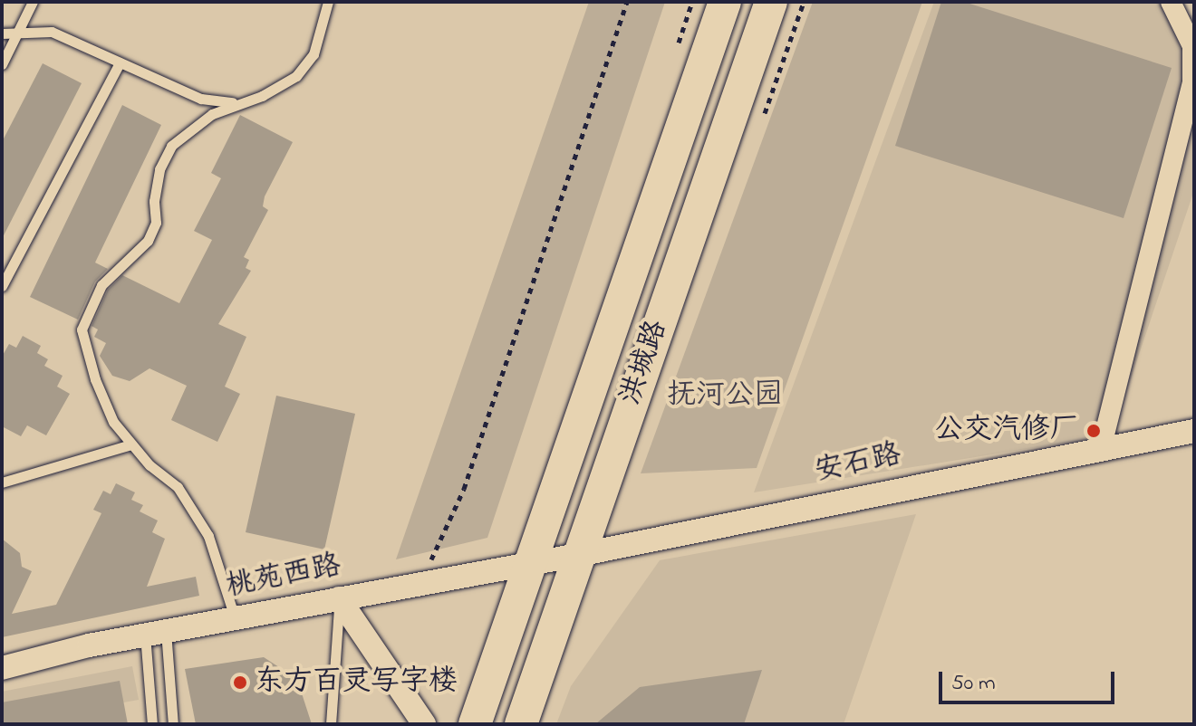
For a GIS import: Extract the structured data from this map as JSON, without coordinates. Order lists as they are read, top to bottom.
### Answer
{
  "streets": {
    "highway": ["洪城路"],
    "street": ["安石路", "桃苑西路"]
  },
  "crossings": [
    ["洪城路", "安石路"],
    ["洪城路", "桃苑西路"],
    ["安石路", "桃苑西路"]
  ],
  "parks": ["抚河公园"],
  "places": ["公交汽修厂", "东方百灵写字楼"],
  "scale_bar": "50 m"
}
